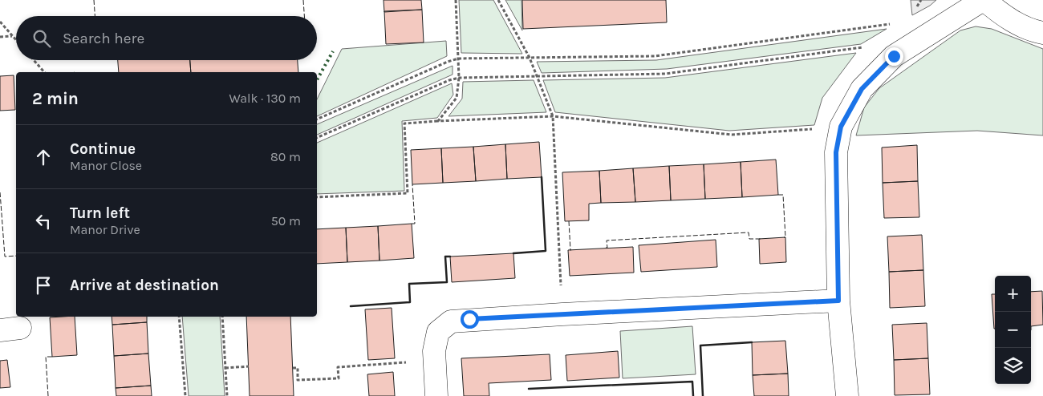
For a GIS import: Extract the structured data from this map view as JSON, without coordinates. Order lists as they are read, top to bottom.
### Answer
{
  "page": {
    "search": "Search here",
    "heading": ["2 min", "Walk · 130 m"],
    "list": [
      ["Continue", "Manor Close", "80 m"],
      ["Turn left", "Manor Drive", "50 m"],
      "Arrive at destination"
    ],
    "map_buttons": ["+", "−"]
  }
}
